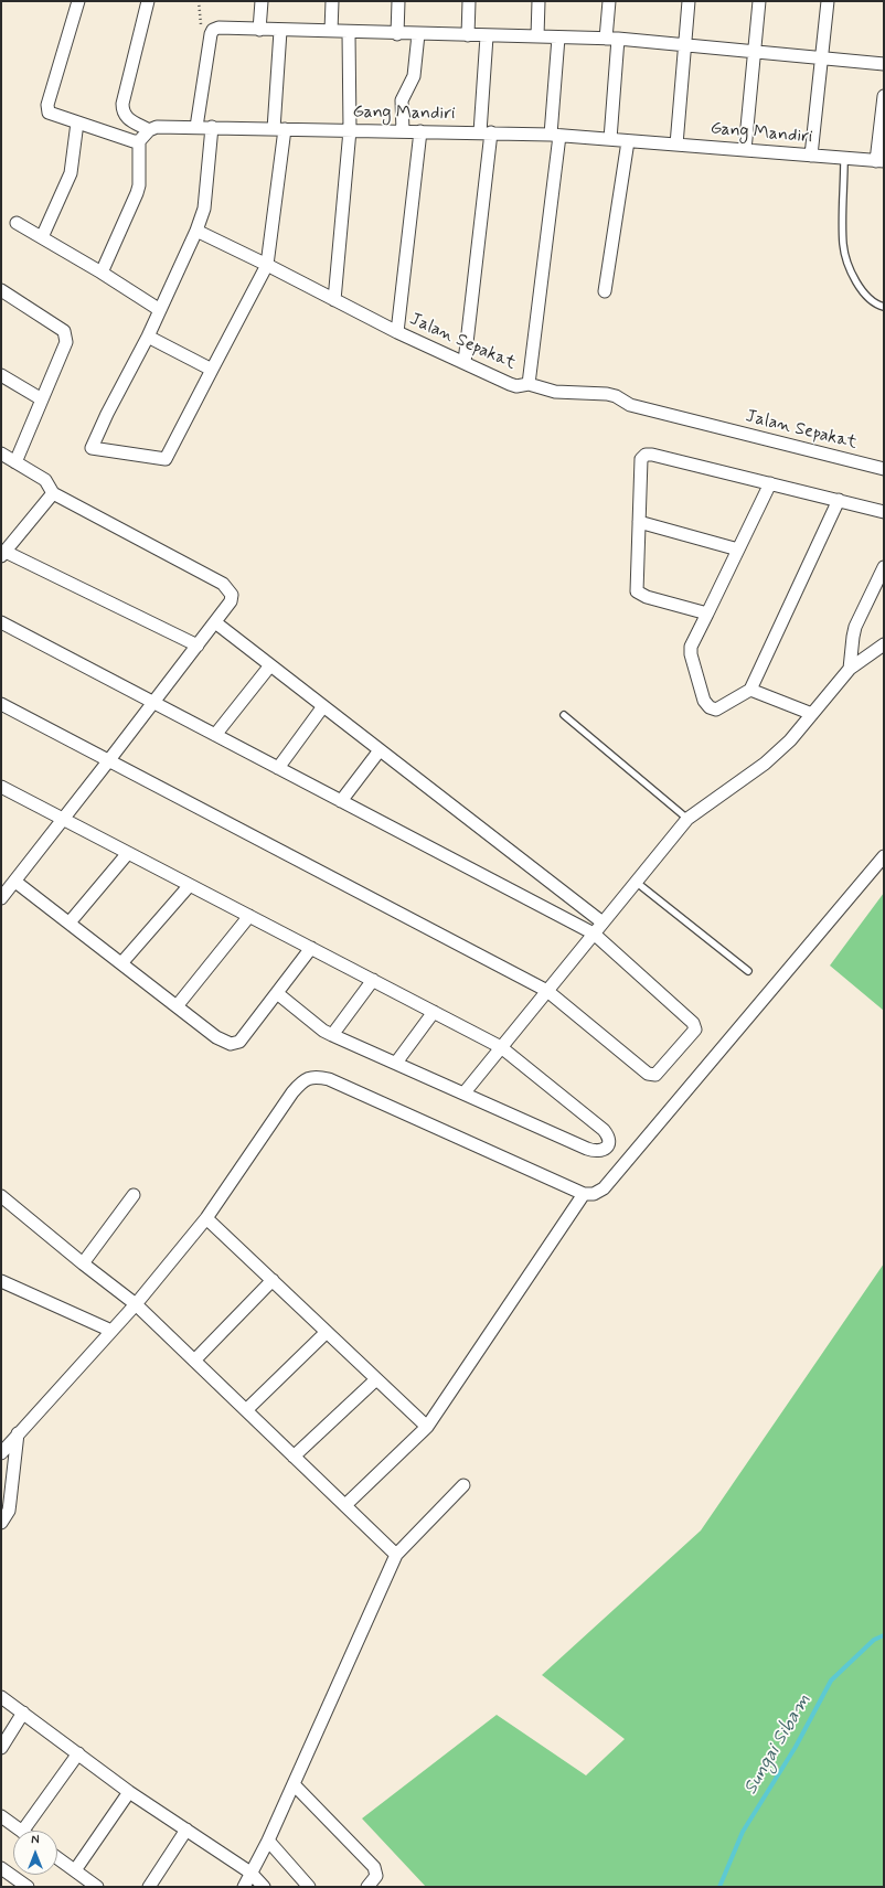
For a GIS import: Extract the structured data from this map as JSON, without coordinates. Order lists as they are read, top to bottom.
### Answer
{
  "streets": {
    "street": ["Gang Mandiri", "Jalan Sepakat"]
  },
  "water": ["Sungai Sibam"],
  "north": "top"
}
